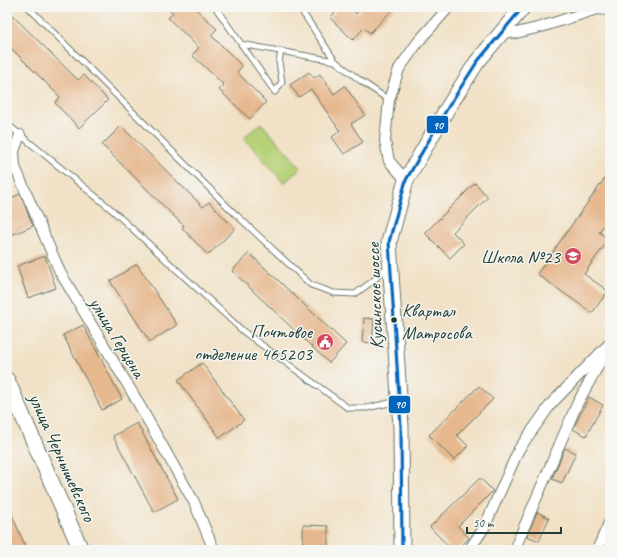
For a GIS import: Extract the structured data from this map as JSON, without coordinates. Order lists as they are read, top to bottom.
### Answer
{
  "streets": {
    "main road": ["Кусинское шоссе", "улица Чернышевского"],
    "street": ["улица Герцена"]
  },
  "places": {
    "school or university": ["Школа №23"],
    "other": ["Квартал Матросова"],
    "public building": ["Почтовое отделение 465203"]
  },
  "lines": ["transit line 90"],
  "scale_bar": "50 m"
}
